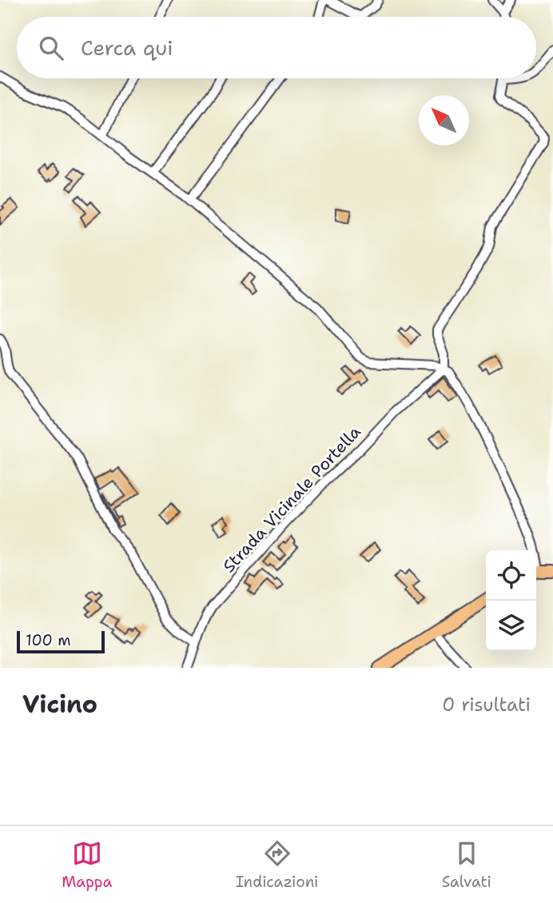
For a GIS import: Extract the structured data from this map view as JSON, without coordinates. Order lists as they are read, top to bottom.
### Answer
{
  "streets": {
    "street": ["Strada Vicinale Portella"]
  },
  "scale_bar": "100 m",
  "north": "top left",
  "page": {
    "search": "Cerca qui",
    "scale": "100 m",
    "heading": ["Vicino", "0 risultati"],
    "nav": ["Mappa", "Indicazioni", "Salvati"]
  }
}
